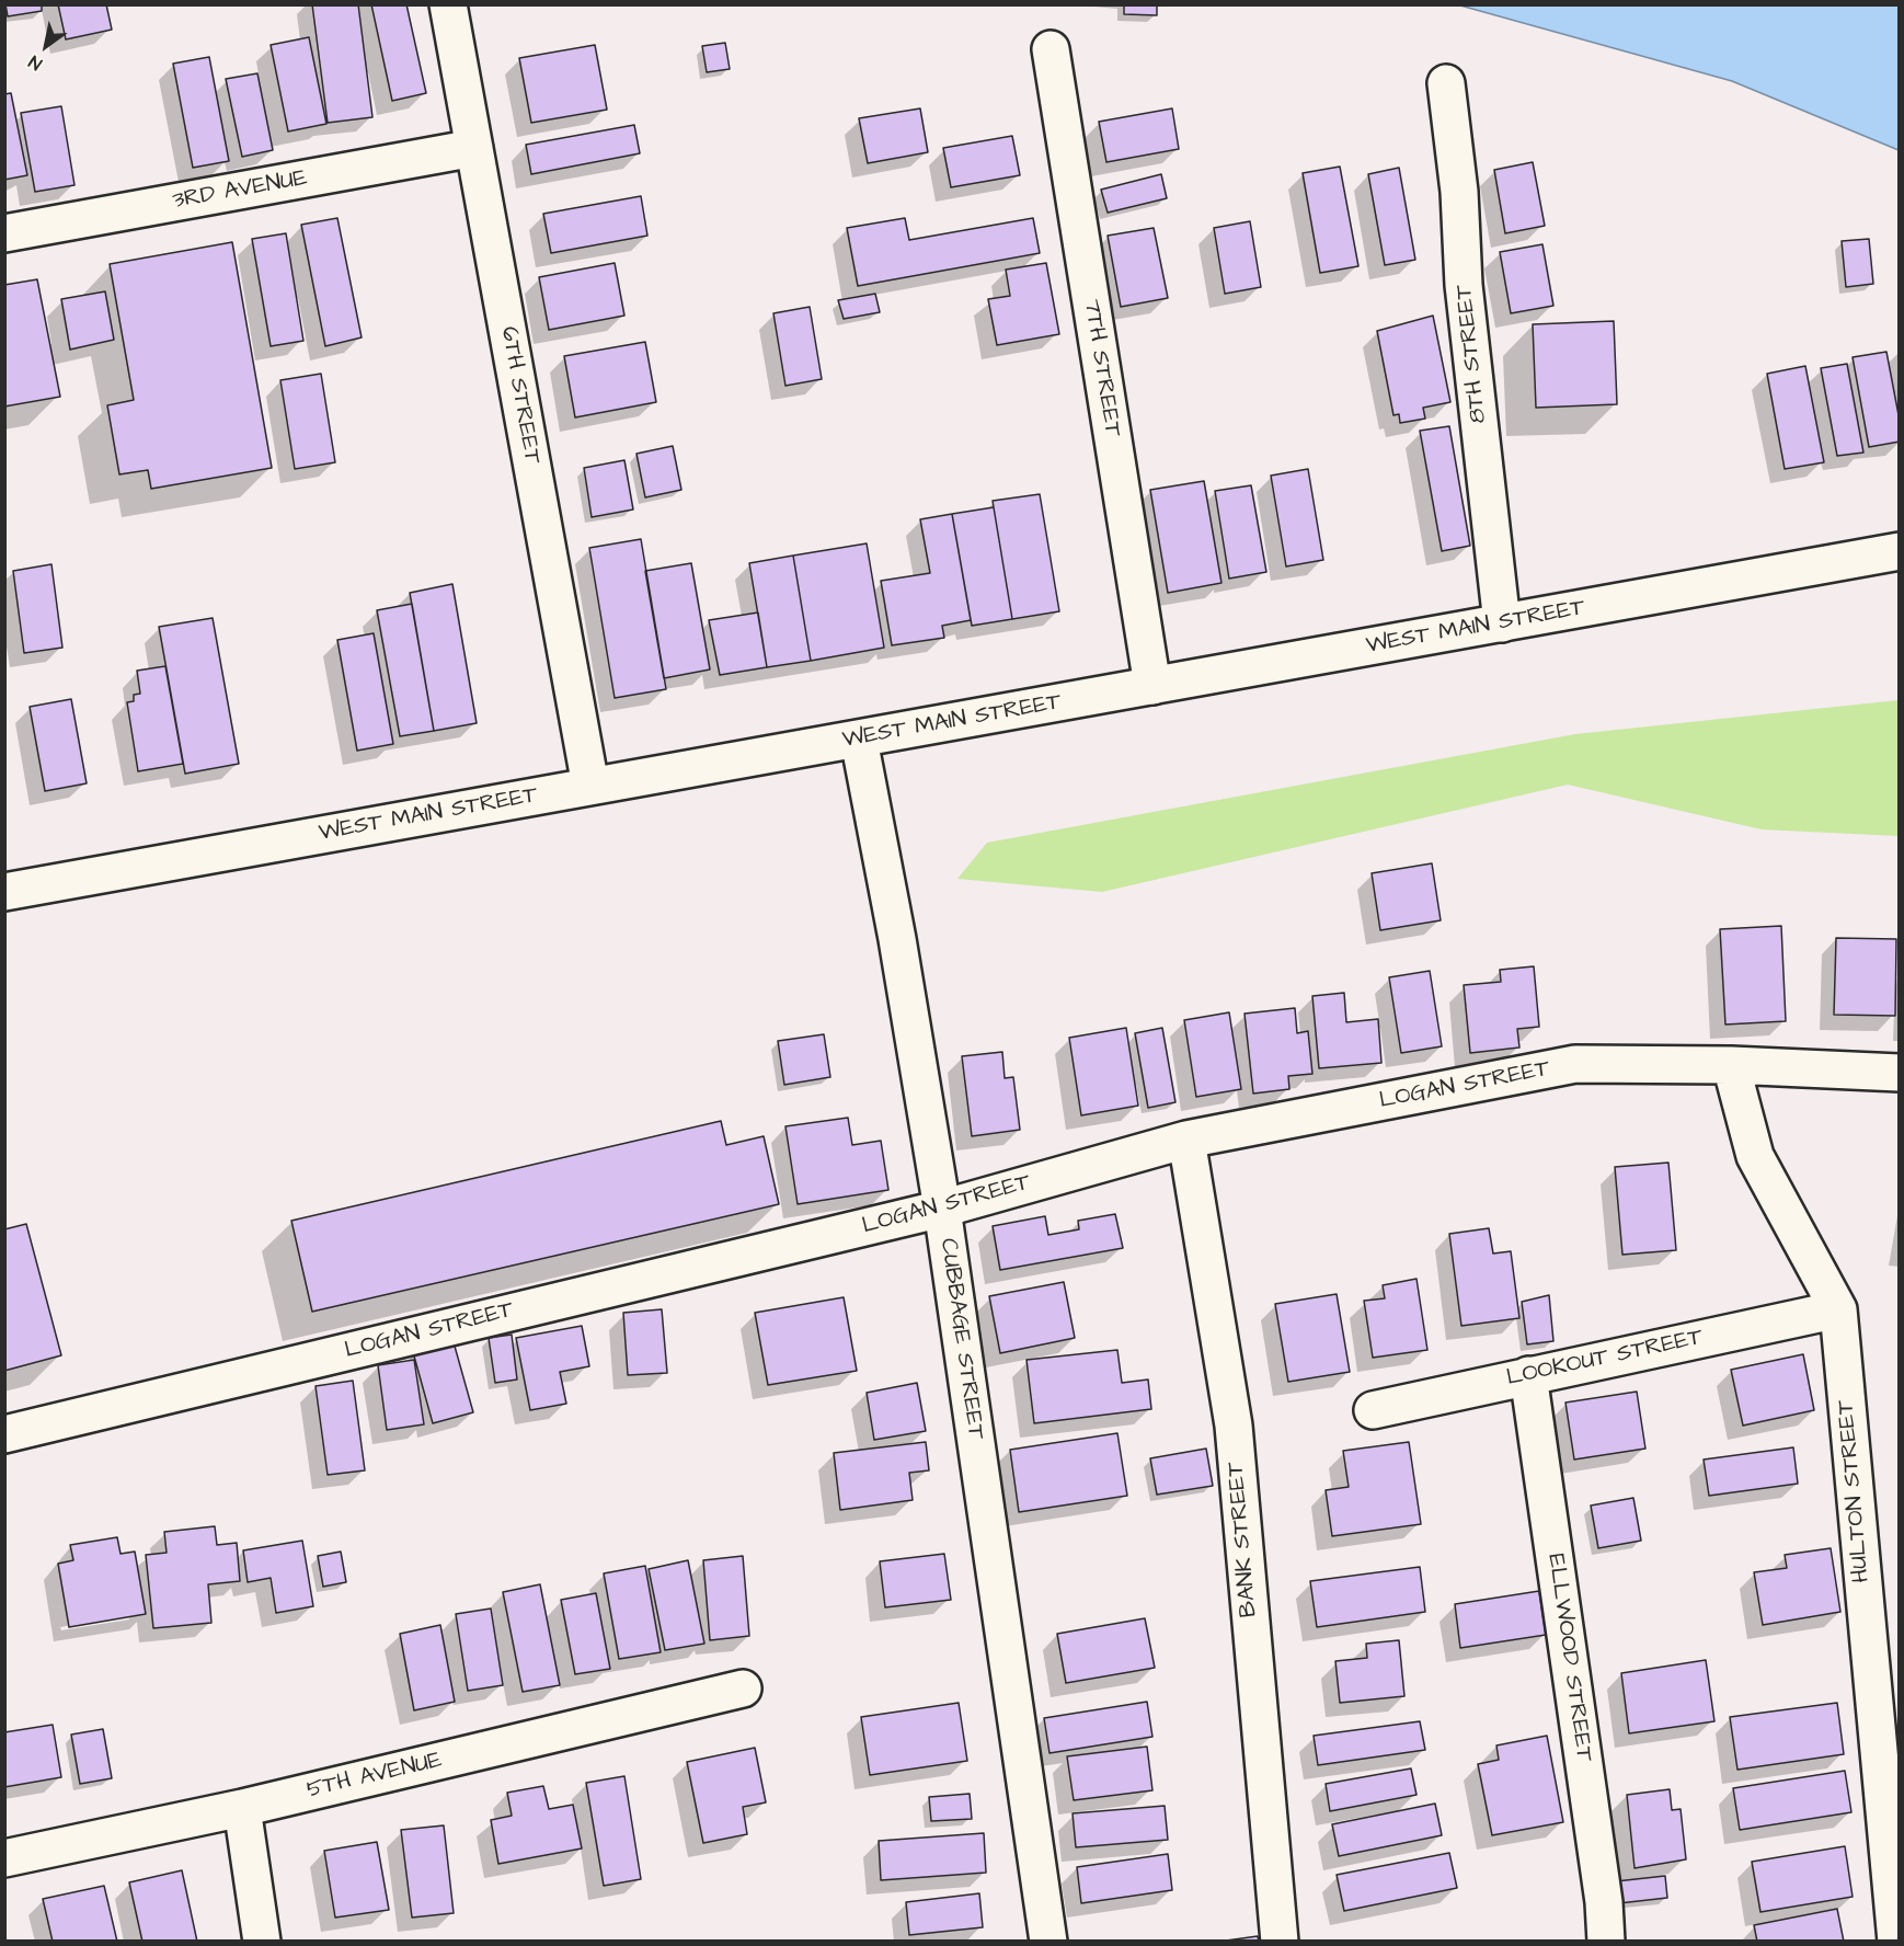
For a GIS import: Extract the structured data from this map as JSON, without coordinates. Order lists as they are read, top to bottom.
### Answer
{
  "streets": {
    "street": [
      "3RD AVENUE",
      "8TH STREET",
      "7TH STREET",
      "6TH STREET",
      "WEST MAIN STREET",
      "LOGAN STREET",
      "CUBBAGE STREET",
      "LOOKOUT STREET",
      "HULTON STREET",
      "BANK STREET",
      "ELLWOOD STREET",
      "5TH AVENUE"
    ]
  },
  "crossings": [
    ["3RD AVENUE", "6TH STREET"],
    ["8TH STREET", "WEST MAIN STREET"],
    ["7TH STREET", "WEST MAIN STREET"],
    ["6TH STREET", "WEST MAIN STREET"],
    ["WEST MAIN STREET", "CUBBAGE STREET"],
    ["LOGAN STREET", "CUBBAGE STREET"],
    ["LOGAN STREET", "HULTON STREET"],
    ["LOGAN STREET", "BANK STREET"],
    ["LOOKOUT STREET", "HULTON STREET"],
    ["LOOKOUT STREET", "ELLWOOD STREET"]
  ],
  "north": "bottom left"
}
